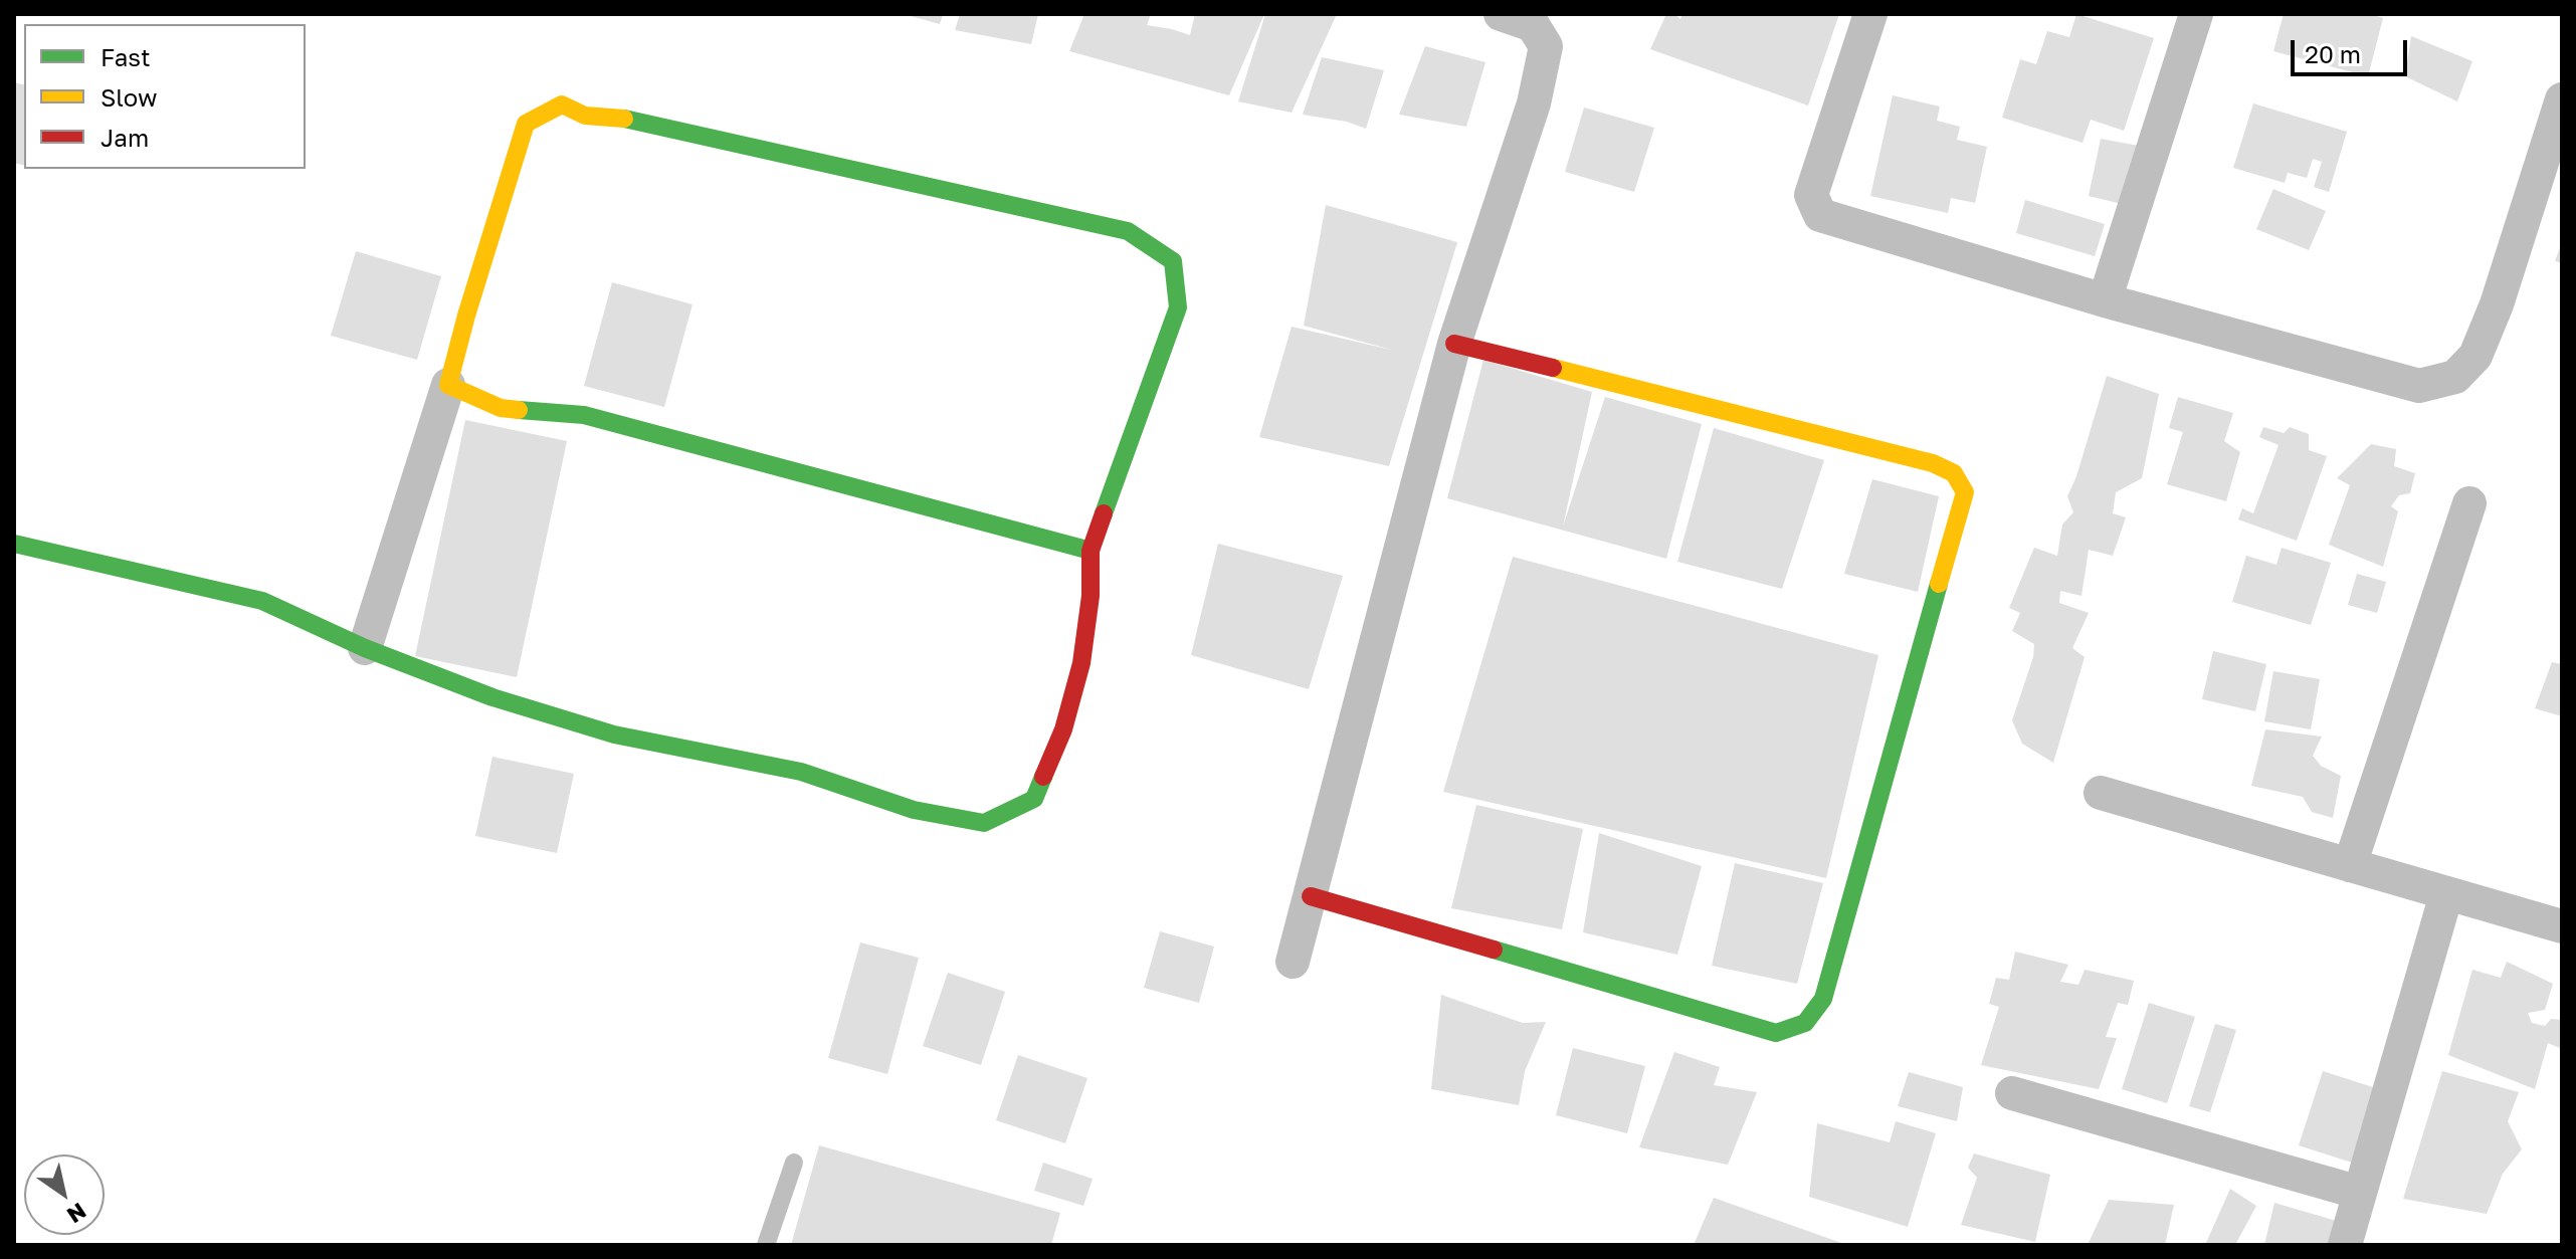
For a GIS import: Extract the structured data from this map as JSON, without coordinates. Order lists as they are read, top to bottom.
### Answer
{
  "legend": ["Fast", "Slow", "Jam"],
  "scale_bar": "20 m",
  "north": "bottom right"
}
